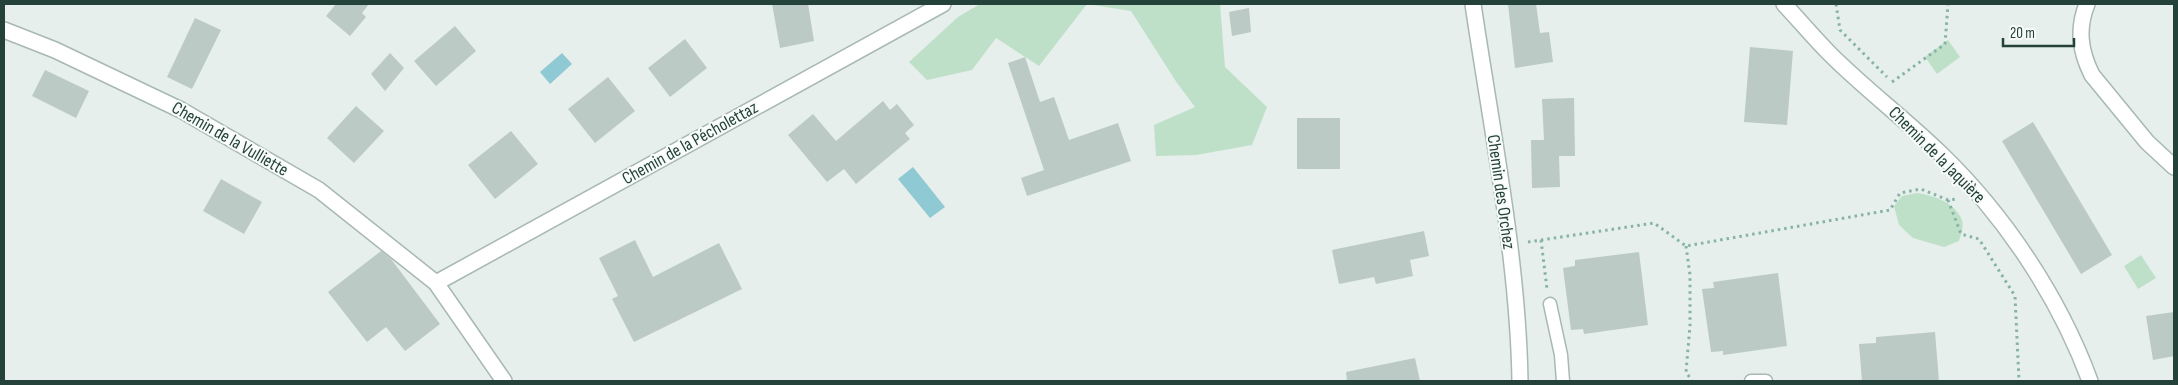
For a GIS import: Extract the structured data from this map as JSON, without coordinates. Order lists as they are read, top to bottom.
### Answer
{
  "streets": {
    "street": [
      "Chemin de la Vulliette",
      "Chemin de la Pécholettaz",
      "Chemin de la Jaquière",
      "Chemin des Orchez"
    ]
  },
  "crossings": [
    ["Chemin de la Vulliette", "Chemin de la Pécholettaz"]
  ],
  "scale_bar": "20 m"
}
